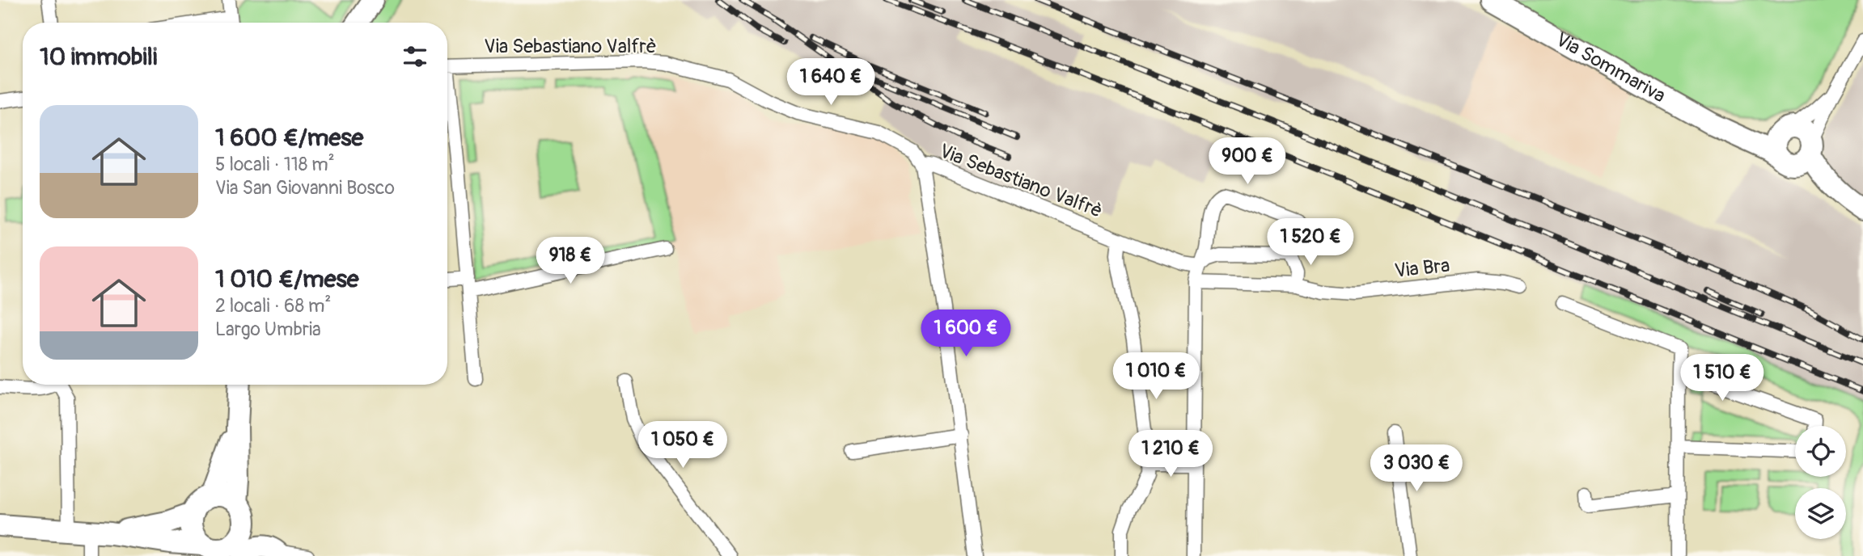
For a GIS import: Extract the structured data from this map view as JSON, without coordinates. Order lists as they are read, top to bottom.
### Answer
{
  "streets": {
    "main road": ["Via Sommariva"],
    "street": ["Via Sebastiano Valfrè", "Via Bra"]
  },
  "page": {
    "heading": "10 immobili",
    "price": [
      "1 640 €",
      "900 €",
      "1 520 €",
      "918 €",
      "1 600 €",
      "1 010 €",
      "1 510 €",
      "1 050 €",
      "1 210 €",
      "3 030 €"
    ],
    "list": [
      {
        "name": "1 600 €/mese",
        "note": "5 locali · 118 m² · Via San Giovanni Bosco"
      },
      {
        "name": "1 010 €/mese",
        "note": "2 locali · 68 m² · Largo Umbria"
      }
    ]
  }
}
